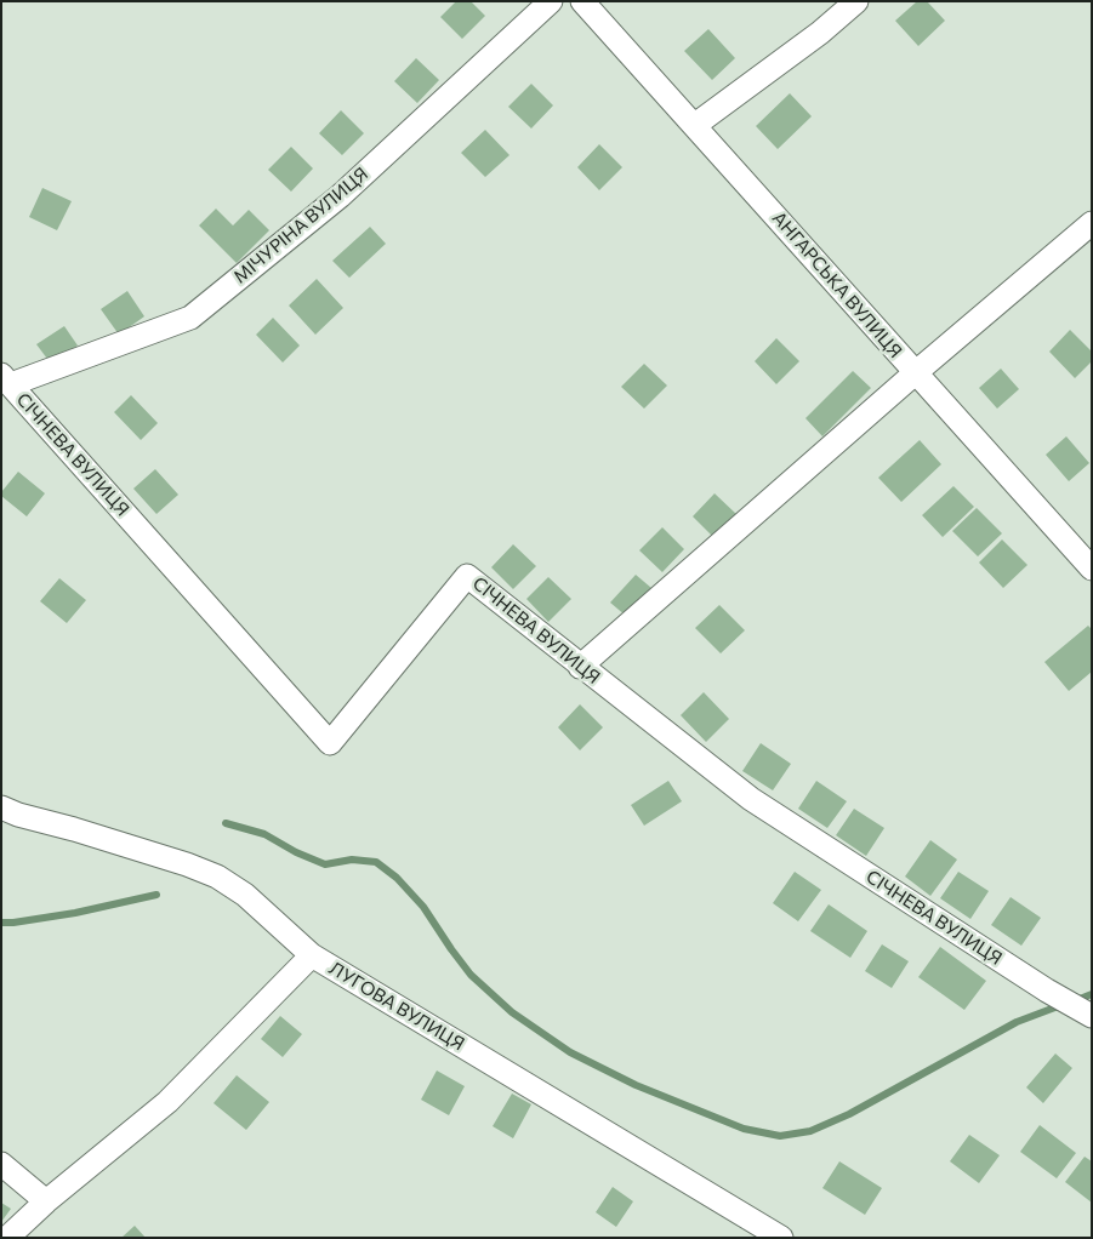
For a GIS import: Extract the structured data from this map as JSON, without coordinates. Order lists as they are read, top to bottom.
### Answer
{
  "streets": {
    "street": [
      "МІЧУРІНА ВУЛИЦЯ",
      "АНГАРСЬКА ВУЛИЦЯ",
      "СІЧНЕВА ВУЛИЦЯ",
      "ЛУГОВА ВУЛИЦЯ"
    ]
  },
  "crossings": [
    ["МІЧУРІНА ВУЛИЦЯ", "СІЧНЕВА ВУЛИЦЯ"]
  ]
}
